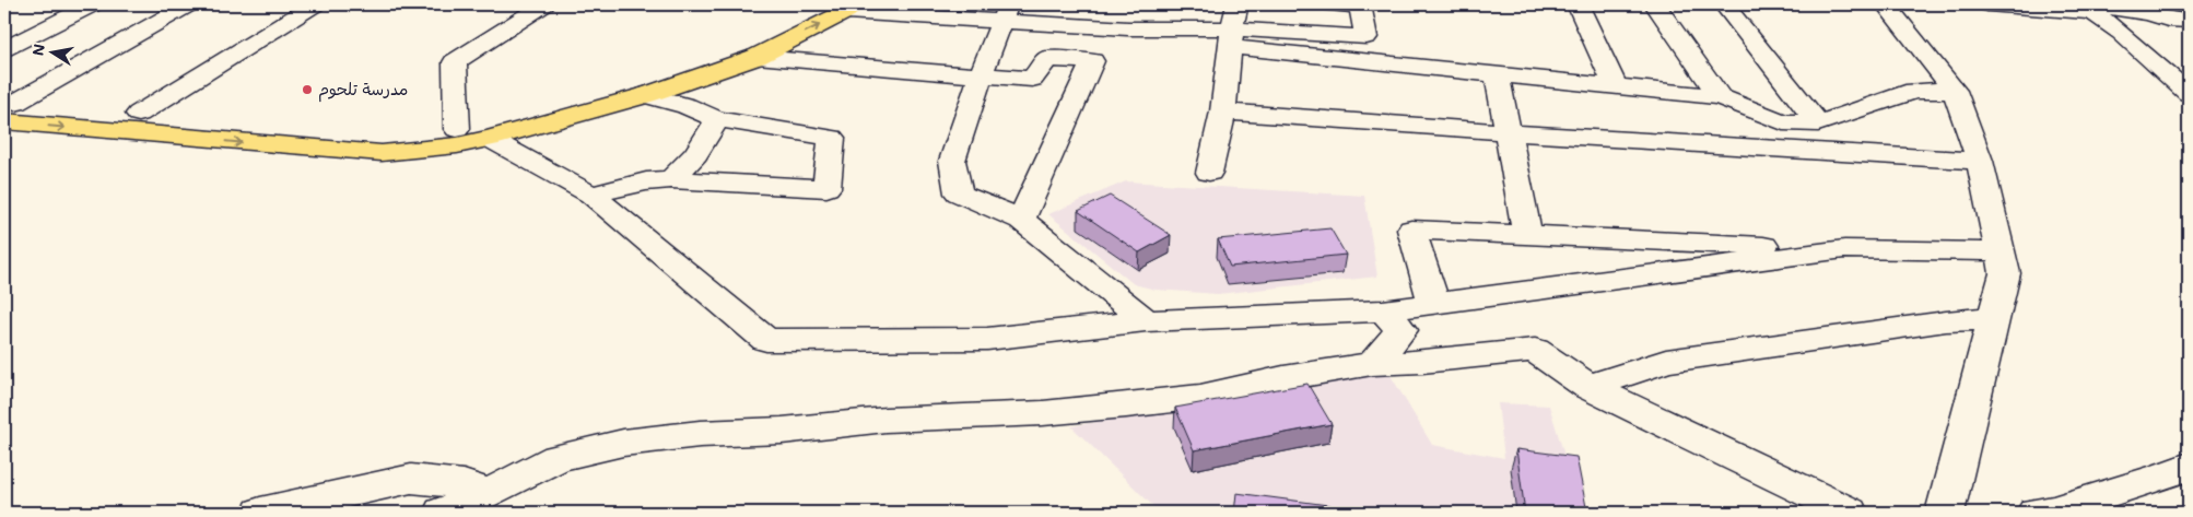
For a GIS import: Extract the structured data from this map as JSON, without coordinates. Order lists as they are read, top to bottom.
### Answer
{
  "places": ["مدرسة تلحوم"],
  "north": "left"
}
